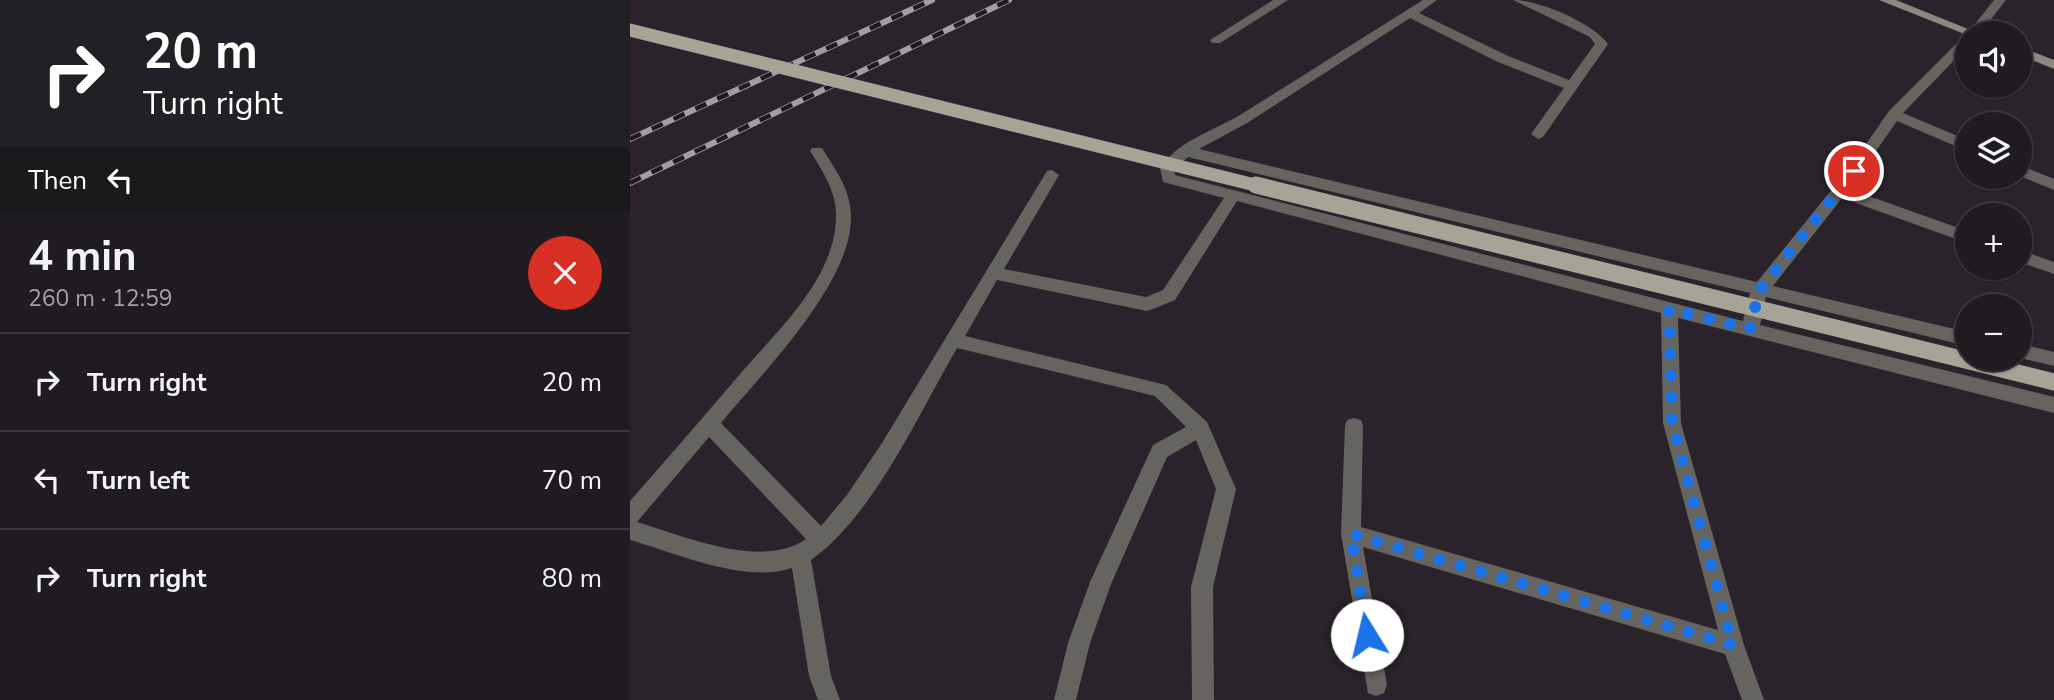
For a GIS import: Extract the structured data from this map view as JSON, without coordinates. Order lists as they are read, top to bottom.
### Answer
{
  "page": {
    "turn": ["20 m", "Turn right"],
    "map_buttons": ["+", "−"],
    "then": "Then",
    "heading": ["4 min", "260 m · 12:59"],
    "list": [
      {
        "name": "Turn right",
        "value": "20 m"
      },
      {
        "name": "Turn left",
        "value": "70 m"
      },
      {
        "name": "Turn right",
        "value": "80 m"
      }
    ]
  }
}
